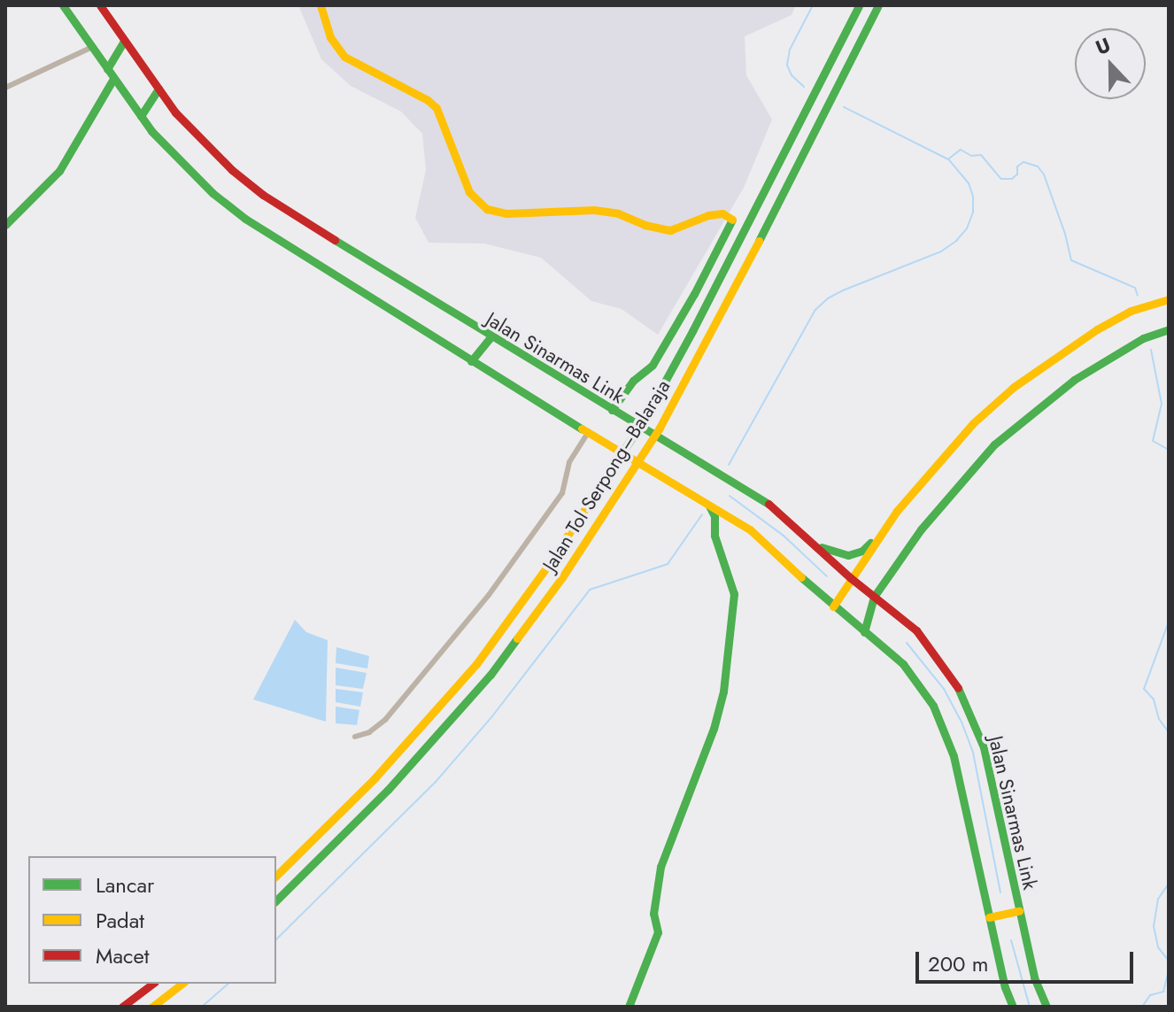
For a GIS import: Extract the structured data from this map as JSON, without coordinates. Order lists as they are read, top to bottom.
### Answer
{
  "streets": {
    "main road": ["Jalan Sinarmas Link", "Jalan Tol Serpong–Balaraja"]
  },
  "legend": ["Lancar", "Padat", "Macet"],
  "scale_bar": "200 m",
  "north": "top"
}
